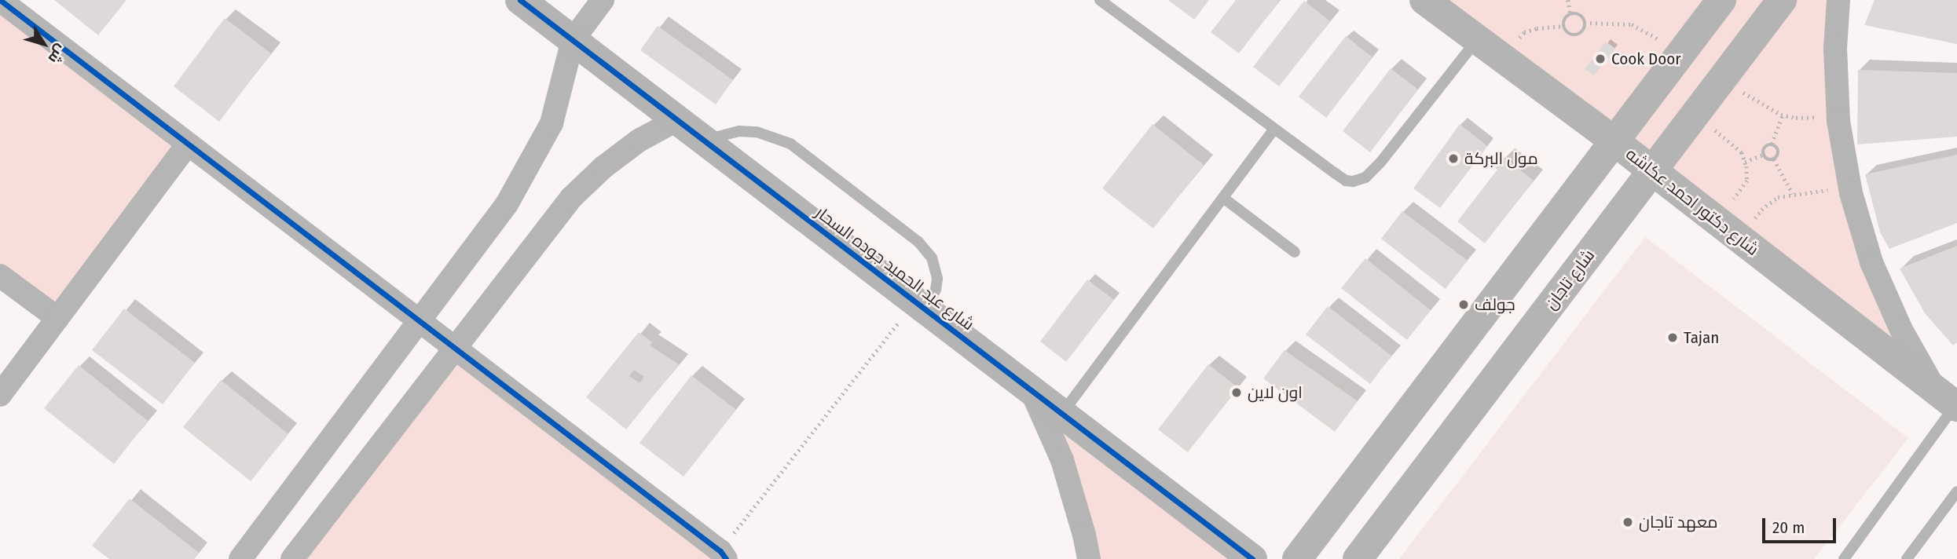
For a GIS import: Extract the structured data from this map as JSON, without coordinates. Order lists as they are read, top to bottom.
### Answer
{
  "streets": {
    "street": ["شارع دكتور احمد عكاشه", "شارع عبد الحميد جوده السحار", "شارع تاجان"]
  },
  "crossings": [
    ["شارع دكتور احمد عكاشه", "شارع تاجان"]
  ],
  "places": [
    "Cook Door",
    "مول البركة",
    "جولف",
    "Tajan",
    "اون لاين",
    "معهد تاجان"
  ],
  "scale_bar": "20 m",
  "north": "bottom right"
}
